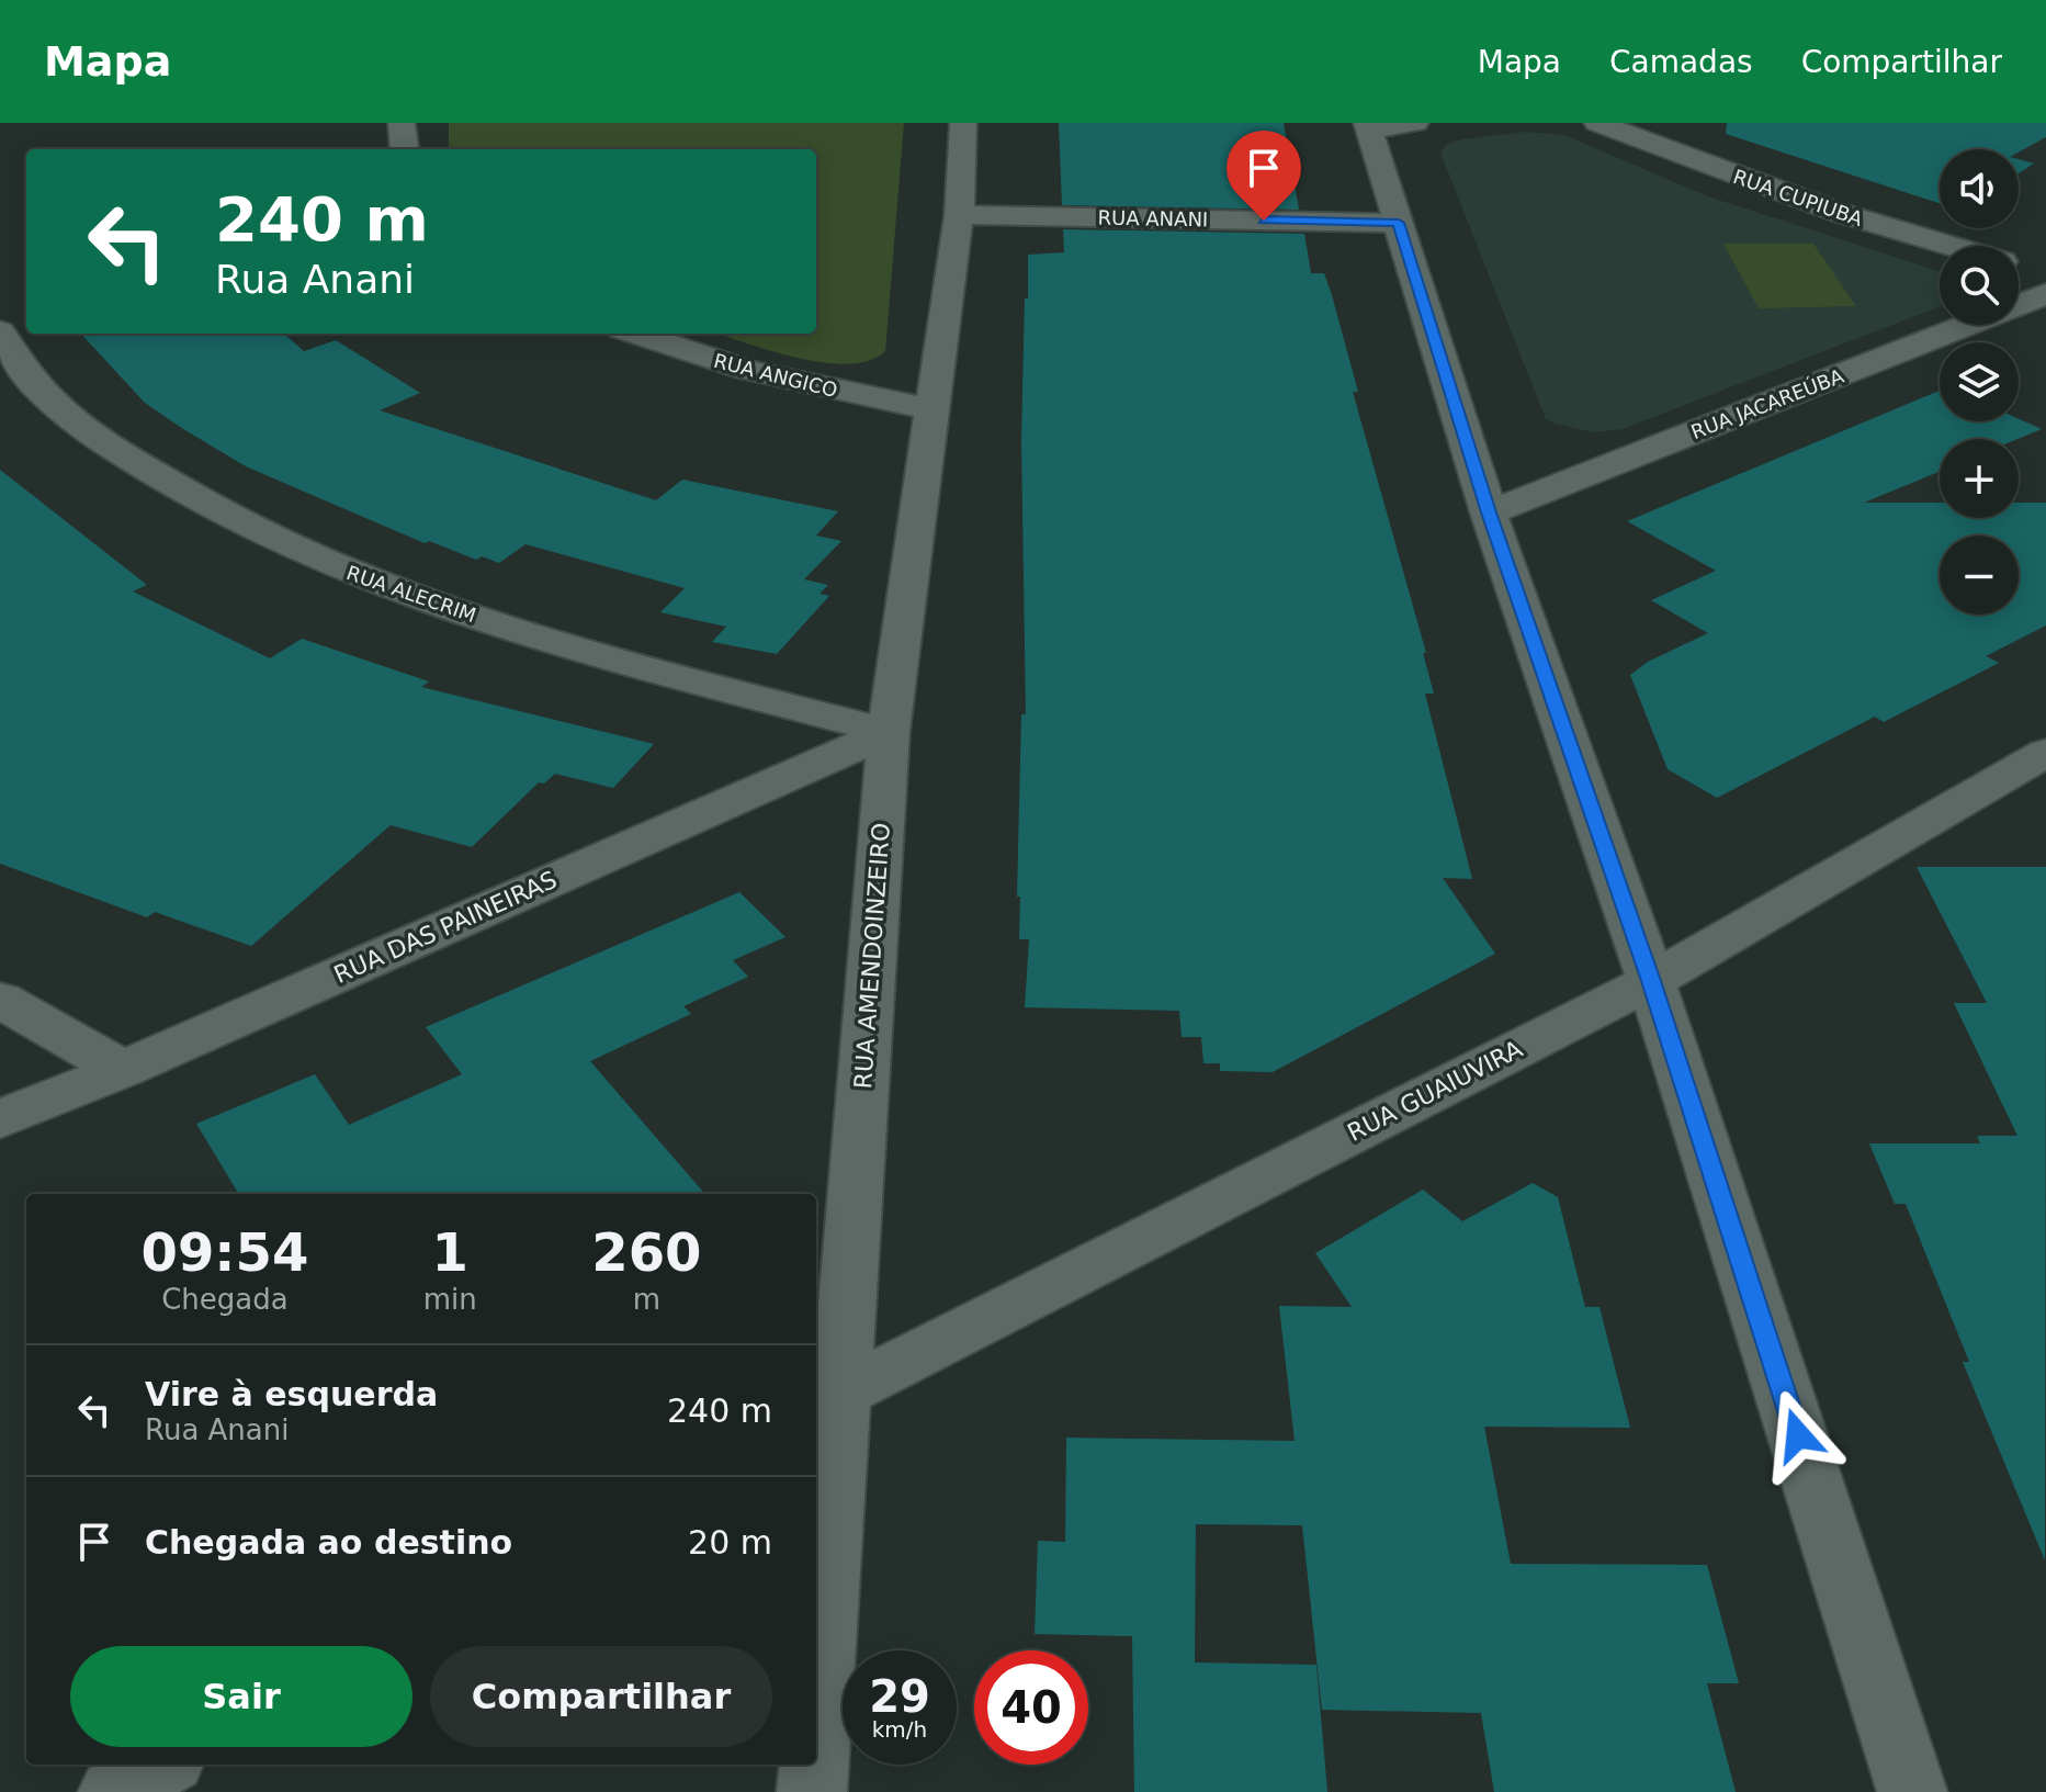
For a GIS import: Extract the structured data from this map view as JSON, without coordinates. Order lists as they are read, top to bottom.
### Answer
{
  "streets": {
    "street": [
      "RUA CUPIUBA",
      "RUA ANANI",
      "RUA ANGICO",
      "RUA JACAREÚBA",
      "RUA ALECRIM",
      "RUA DAS PAINEIRAS",
      "RUA AMENDOINZEIRO",
      "RUA GUAIUVIRA"
    ]
  },
  "crossings": [
    ["RUA ANANI", "RUA AMENDOINZEIRO"],
    ["RUA ANGICO", "RUA AMENDOINZEIRO"],
    ["RUA ALECRIM", "RUA DAS PAINEIRAS"],
    ["RUA ALECRIM", "RUA AMENDOINZEIRO"],
    ["RUA DAS PAINEIRAS", "RUA AMENDOINZEIRO"],
    ["RUA AMENDOINZEIRO", "RUA GUAIUVIRA"]
  ],
  "page": {
    "header": "Mapa",
    "nav": ["Mapa", "Camadas", "Compartilhar"],
    "map_buttons": ["+", "−"],
    "turn": ["240 m", "Rua Anani"],
    "eta": [
      "09:54",
      "Chegada",
      "1",
      "min",
      "260",
      "m"
    ],
    "list": [
      {
        "name": "Vire à esquerda",
        "note": "Rua Anani",
        "value": "240 m"
      },
      {
        "name": "Chegada ao destino",
        "value": "20 m"
      }
    ],
    "buttons": ["Sair", "Compartilhar"],
    "speed": "29 km/h",
    "limit": "40"
  }
}
